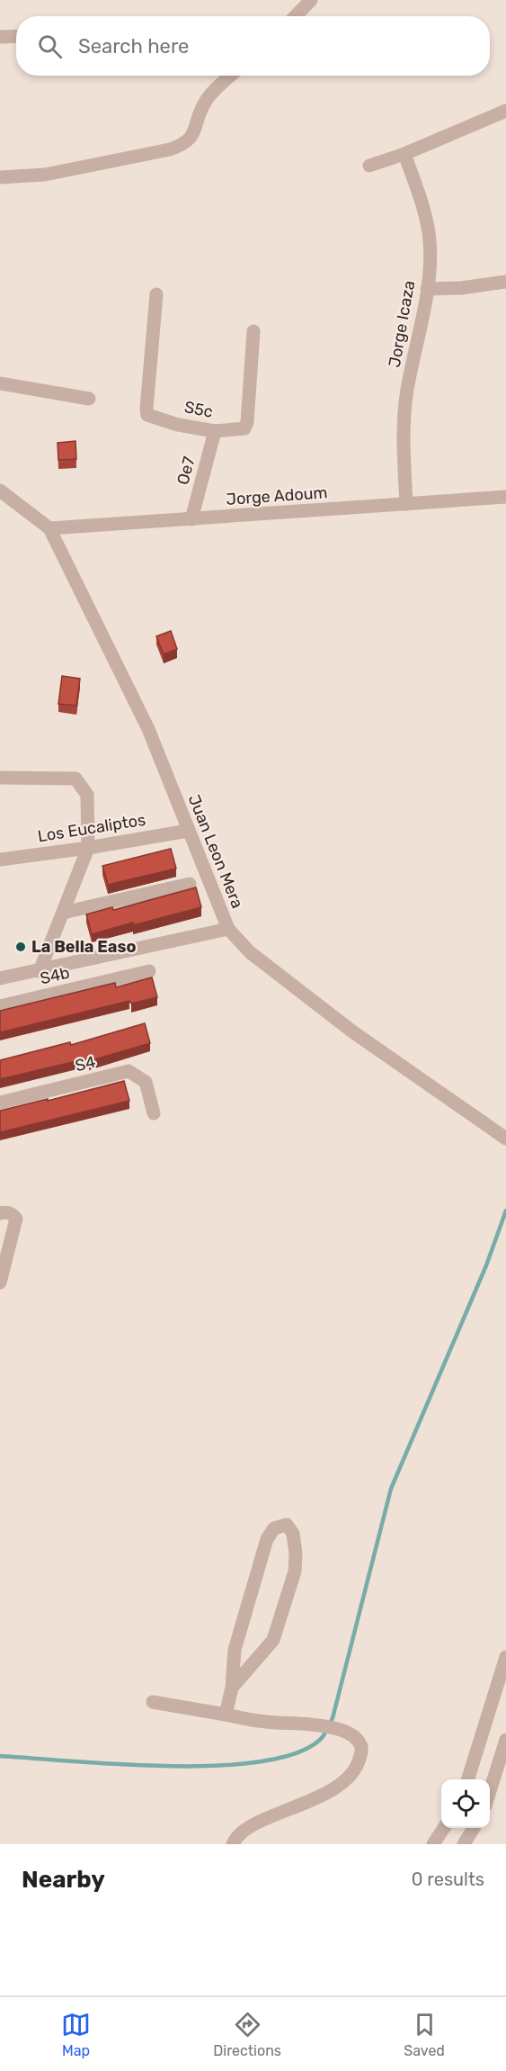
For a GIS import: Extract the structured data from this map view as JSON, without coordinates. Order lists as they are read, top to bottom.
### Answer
{
  "streets": {
    "street": [
      "Jorge Icaza",
      "S5c",
      "Oe7",
      "Jorge Adoum",
      "Los Eucaliptos",
      "Juan Leon Mera",
      "S4b",
      "S4"
    ]
  },
  "crossings": [
    ["Jorge Icaza", "Jorge Adoum"],
    ["S5c", "Oe7"],
    ["Oe7", "Jorge Adoum"],
    ["Jorge Adoum", "Juan Leon Mera"],
    ["Los Eucaliptos", "Juan Leon Mera"]
  ],
  "places": ["La Bella Easo"],
  "page": {
    "search": "Search here",
    "heading": ["Nearby", "0 results"],
    "nav": ["Map", "Directions", "Saved"]
  }
}
